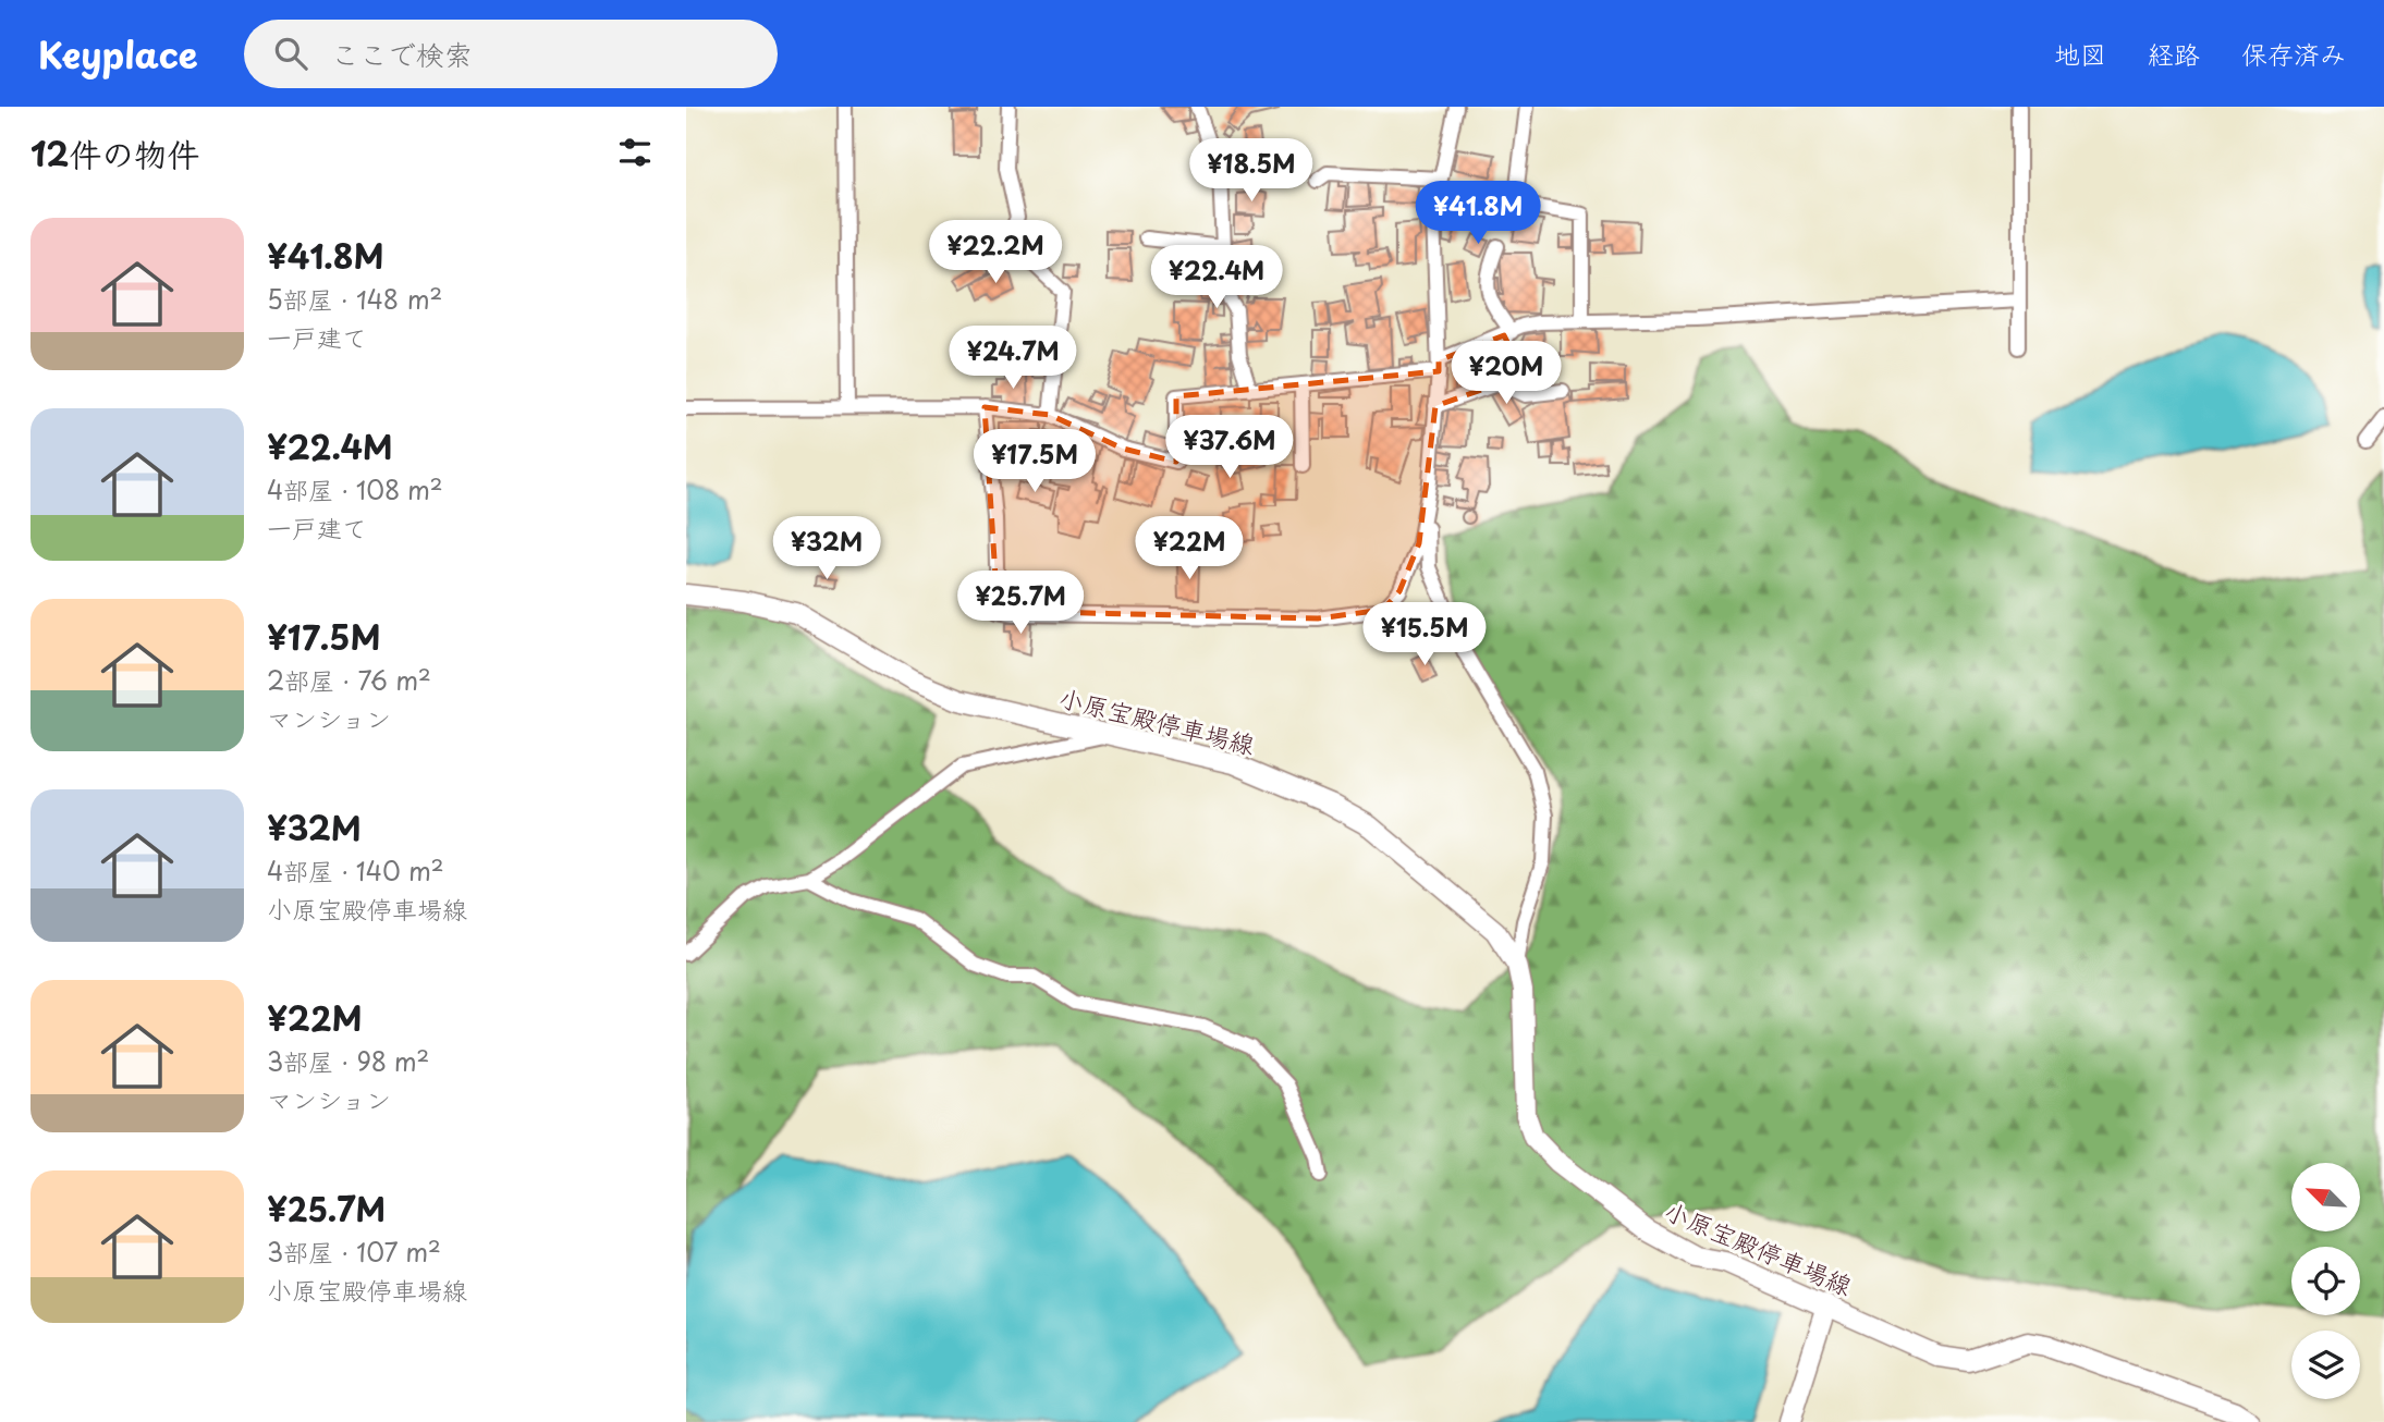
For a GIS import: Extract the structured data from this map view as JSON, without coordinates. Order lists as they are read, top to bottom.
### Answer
{
  "streets": {
    "main road": ["小原宝殿停車場線"]
  },
  "north": "top left",
  "page": {
    "header": "Keyplace",
    "search": "ここで検索",
    "nav": ["地図", "経路", "保存済み"],
    "heading": "12件の物件",
    "price": [
      "¥18.5M",
      "¥41.8M",
      "¥22.2M",
      "¥22.4M",
      "¥24.7M",
      "¥20M",
      "¥37.6M",
      "¥17.5M",
      "¥32M",
      "¥22M",
      "¥25.7M",
      "¥15.5M"
    ],
    "list": [
      {
        "name": "¥41.8M",
        "note": "5部屋 · 148 m² · 一戸建て"
      },
      {
        "name": "¥22.4M",
        "note": "4部屋 · 108 m² · 一戸建て"
      },
      {
        "name": "¥17.5M",
        "note": "2部屋 · 76 m² · マンション"
      },
      {
        "name": "¥32M",
        "note": "4部屋 · 140 m² · 小原宝殿停車場線"
      },
      {
        "name": "¥22M",
        "note": "3部屋 · 98 m² · マンション"
      },
      {
        "name": "¥25.7M",
        "note": "3部屋 · 107 m² · 小原宝殿停車場線"
      }
    ]
  }
}
